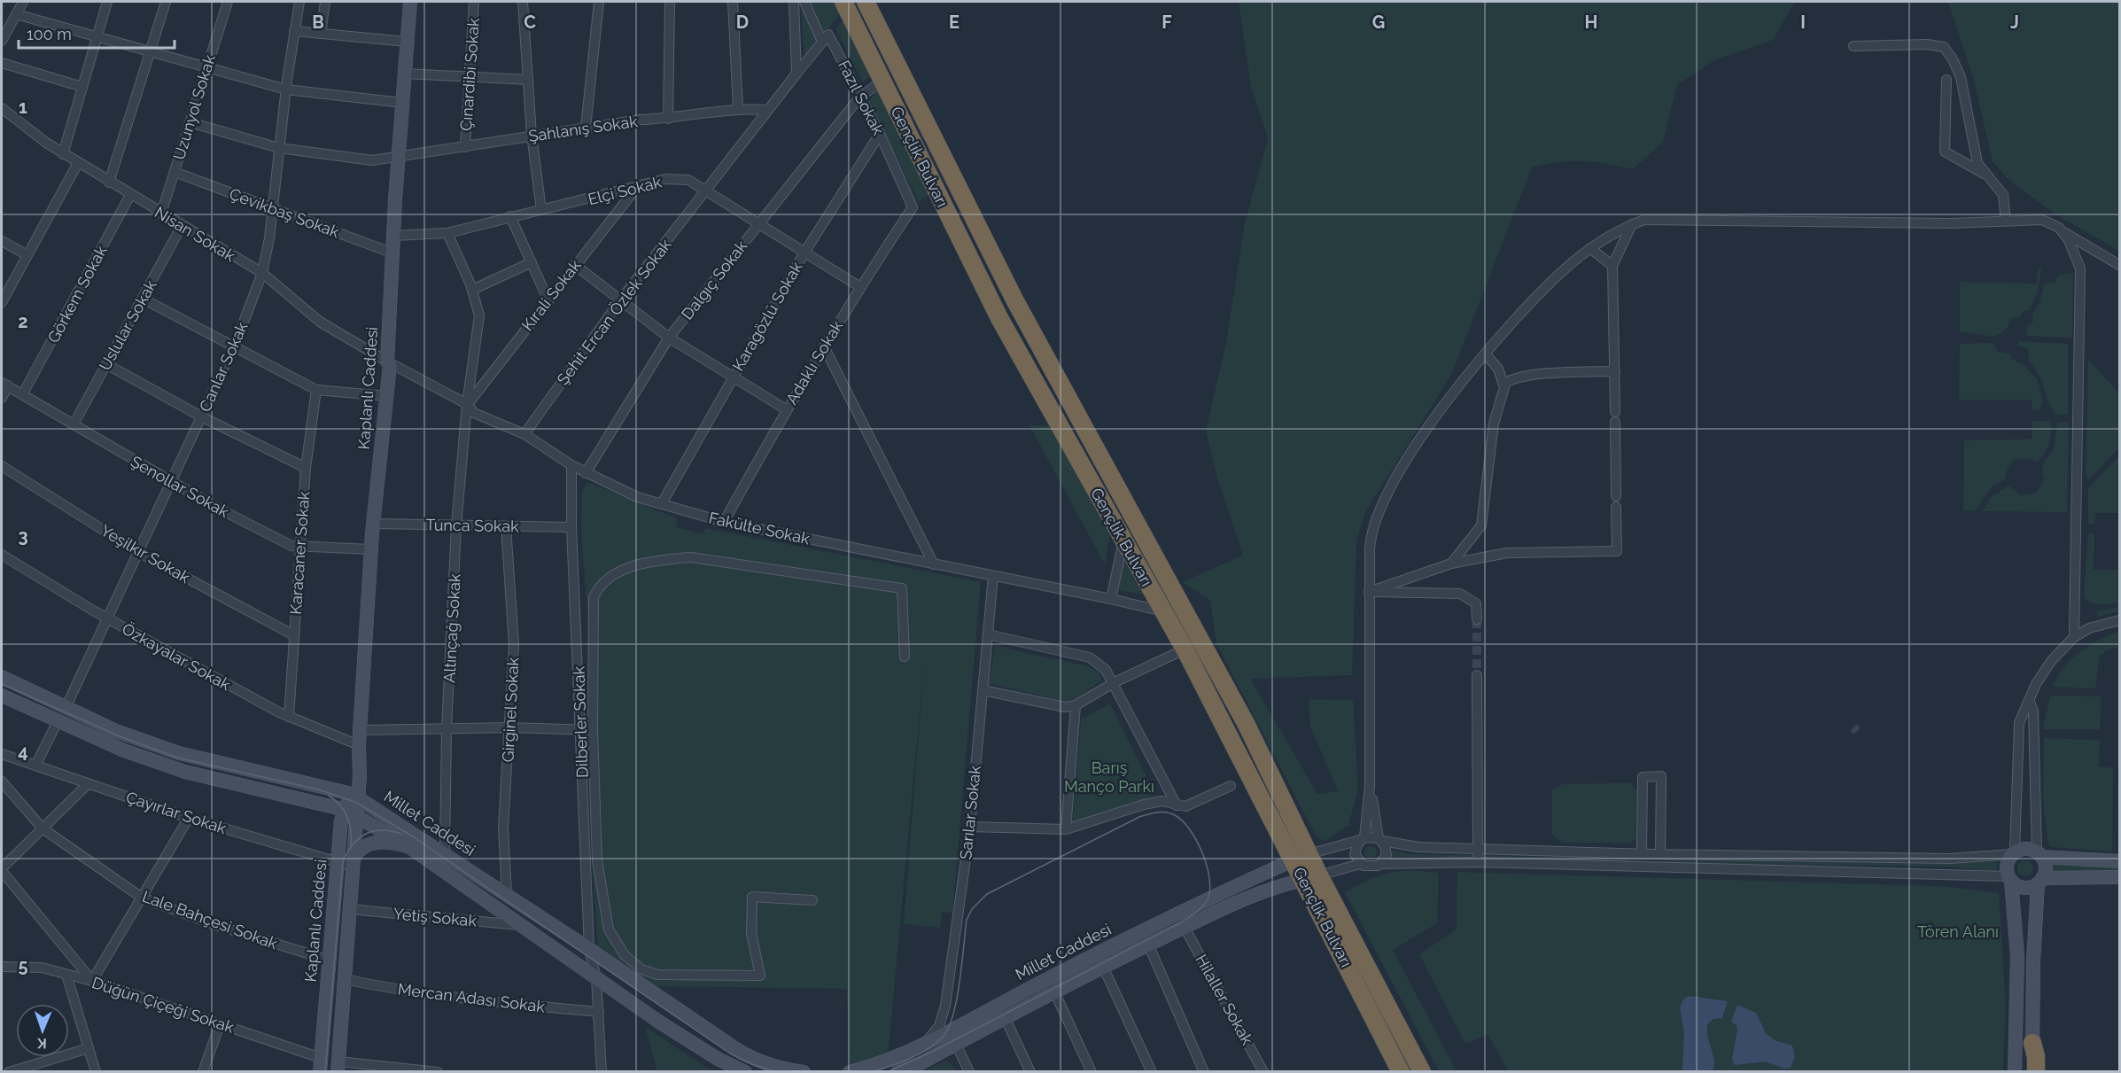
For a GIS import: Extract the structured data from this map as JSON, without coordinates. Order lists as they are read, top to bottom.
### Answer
{
  "streets": {
    "highway": ["Gençlik Bulvarı"],
    "main road": ["Kaplanlı Caddesi", "Millet Caddesi"],
    "street": [
      "Çınardibi Sokak",
      "Fazıl Sokak",
      "Uzunyol Sokak",
      "Şahlanış Sokak",
      "Elçi Sokak",
      "Çevikbaş Sokak",
      "Nisan Sokak",
      "Dalgıç Sokak",
      "Görkem Sokak",
      "Kırali Sokak",
      "Şehit Ercan Özlek Sokak",
      "Karagözlü Sokak",
      "Uslular Sokak",
      "Adaklı Sokak",
      "Canlar Sokak",
      "Şenollar Sokak",
      "Tunca Sokak",
      "Fakülte Sokak",
      "Karacaner Sokak",
      "Yeşilkır Sokak",
      "Altınçağ Sokak",
      "Özkayalar Sokak",
      "Girginel Sokak",
      "Dilberler Sokak",
      "Çayırlar Sokak",
      "Sarılar Sokak",
      "Yetiş Sokak",
      "Lale Bahçesi Sokak",
      "Mercan Adası Sokak",
      "Hilaller Sokak",
      "Düğün Çiçeği Sokak"
    ]
  },
  "crossings": [
    ["Çınardibi Sokak", "Şahlanış Sokak"],
    ["Fazıl Sokak", "Dalgıç Sokak"],
    ["Fazıl Sokak", "Karagözlü Sokak"],
    ["Fazıl Sokak", "Adaklı Sokak"],
    ["Uzunyol Sokak", "Şahlanış Sokak"],
    ["Uzunyol Sokak", "Çevikbaş Sokak"],
    ["Uzunyol Sokak", "Nisan Sokak"],
    ["Şahlanış Sokak", "Canlar Sokak"],
    ["Şahlanış Sokak", "Kaplanlı Caddesi"],
    ["Gençlik Bulvarı", "Dalgıç Sokak"],
    ["Gençlik Bulvarı", "Fakülte Sokak"],
    ["Gençlik Bulvarı", "Millet Caddesi"],
    ["Elçi Sokak", "Dalgıç Sokak"],
    ["Elçi Sokak", "Kırali Sokak"],
    ["Elçi Sokak", "Şehit Ercan Özlek Sokak"],
    ["Elçi Sokak", "Karagözlü Sokak"],
    ["Elçi Sokak", "Adaklı Sokak"],
    ["Elçi Sokak", "Kaplanlı Caddesi"],
    ["Elçi Sokak", "Altınçağ Sokak"],
    ["Çevikbaş Sokak", "Canlar Sokak"],
    ["Çevikbaş Sokak", "Kaplanlı Caddesi"],
    ["Nisan Sokak", "Görkem Sokak"],
    ["Nisan Sokak", "Uslular Sokak"],
    ["Nisan Sokak", "Canlar Sokak"],
    ["Nisan Sokak", "Kaplanlı Caddesi"],
    ["Nisan Sokak", "Fakülte Sokak"],
    ["Dalgıç Sokak", "Fakülte Sokak"],
    ["Görkem Sokak", "Şenollar Sokak"],
    ["Kırali Sokak", "Fakülte Sokak"],
    ["Kırali Sokak", "Altınçağ Sokak"],
    ["Şehit Ercan Özlek Sokak", "Fakülte Sokak"],
    ["Karagözlü Sokak", "Fakülte Sokak"],
    ["Uslular Sokak", "Şenollar Sokak"],
    ["Adaklı Sokak", "Fakülte Sokak"],
    ["Canlar Sokak", "Şenollar Sokak"],
    ["Canlar Sokak", "Yeşilkır Sokak"],
    ["Canlar Sokak", "Özkayalar Sokak"],
    ["Canlar Sokak", "Millet Caddesi"],
    ["Kaplanlı Caddesi", "Şenollar Sokak"],
    ["Kaplanlı Caddesi", "Tunca Sokak"],
    ["Kaplanlı Caddesi", "Fakülte Sokak"],
    ["Kaplanlı Caddesi", "Özkayalar Sokak"],
    ["Kaplanlı Caddesi", "Çayırlar Sokak"],
    ["Kaplanlı Caddesi", "Millet Caddesi"],
    ["Kaplanlı Caddesi", "Yetiş Sokak"],
    ["Kaplanlı Caddesi", "Lale Bahçesi Sokak"],
    ["Kaplanlı Caddesi", "Mercan Adası Sokak"],
    ["Kaplanlı Caddesi", "Düğün Çiçeği Sokak"],
    ["Şenollar Sokak", "Karacaner Sokak"],
    ["Tunca Sokak", "Altınçağ Sokak"],
    ["Tunca Sokak", "Girginel Sokak"],
    ["Tunca Sokak", "Dilberler Sokak"],
    ["Fakülte Sokak", "Altınçağ Sokak"],
    ["Fakülte Sokak", "Dilberler Sokak"],
    ["Fakülte Sokak", "Sarılar Sokak"],
    ["Karacaner Sokak", "Yeşilkır Sokak"],
    ["Karacaner Sokak", "Özkayalar Sokak"],
    ["Altınçağ Sokak", "Millet Caddesi"],
    ["Girginel Sokak", "Millet Caddesi"],
    ["Dilberler Sokak", "Millet Caddesi"],
    ["Dilberler Sokak", "Mercan Adası Sokak"],
    ["Çayırlar Sokak", "Millet Caddesi"],
    ["Sarılar Sokak", "Millet Caddesi"],
    ["Millet Caddesi", "Yetiş Sokak"],
    ["Millet Caddesi", "Hilaller Sokak"]
  ],
  "parks": ["Barış Manço Parkı", "Tören Alanı"],
  "scale_bar": "100 m",
  "north": "bottom",
  "grid": {
    "columns": [
      "B",
      "C",
      "D",
      "E",
      "F",
      "G",
      "H",
      "I",
      "J"
    ],
    "rows": [
      "1",
      "2",
      "3",
      "4",
      "5"
    ]
  }
}
